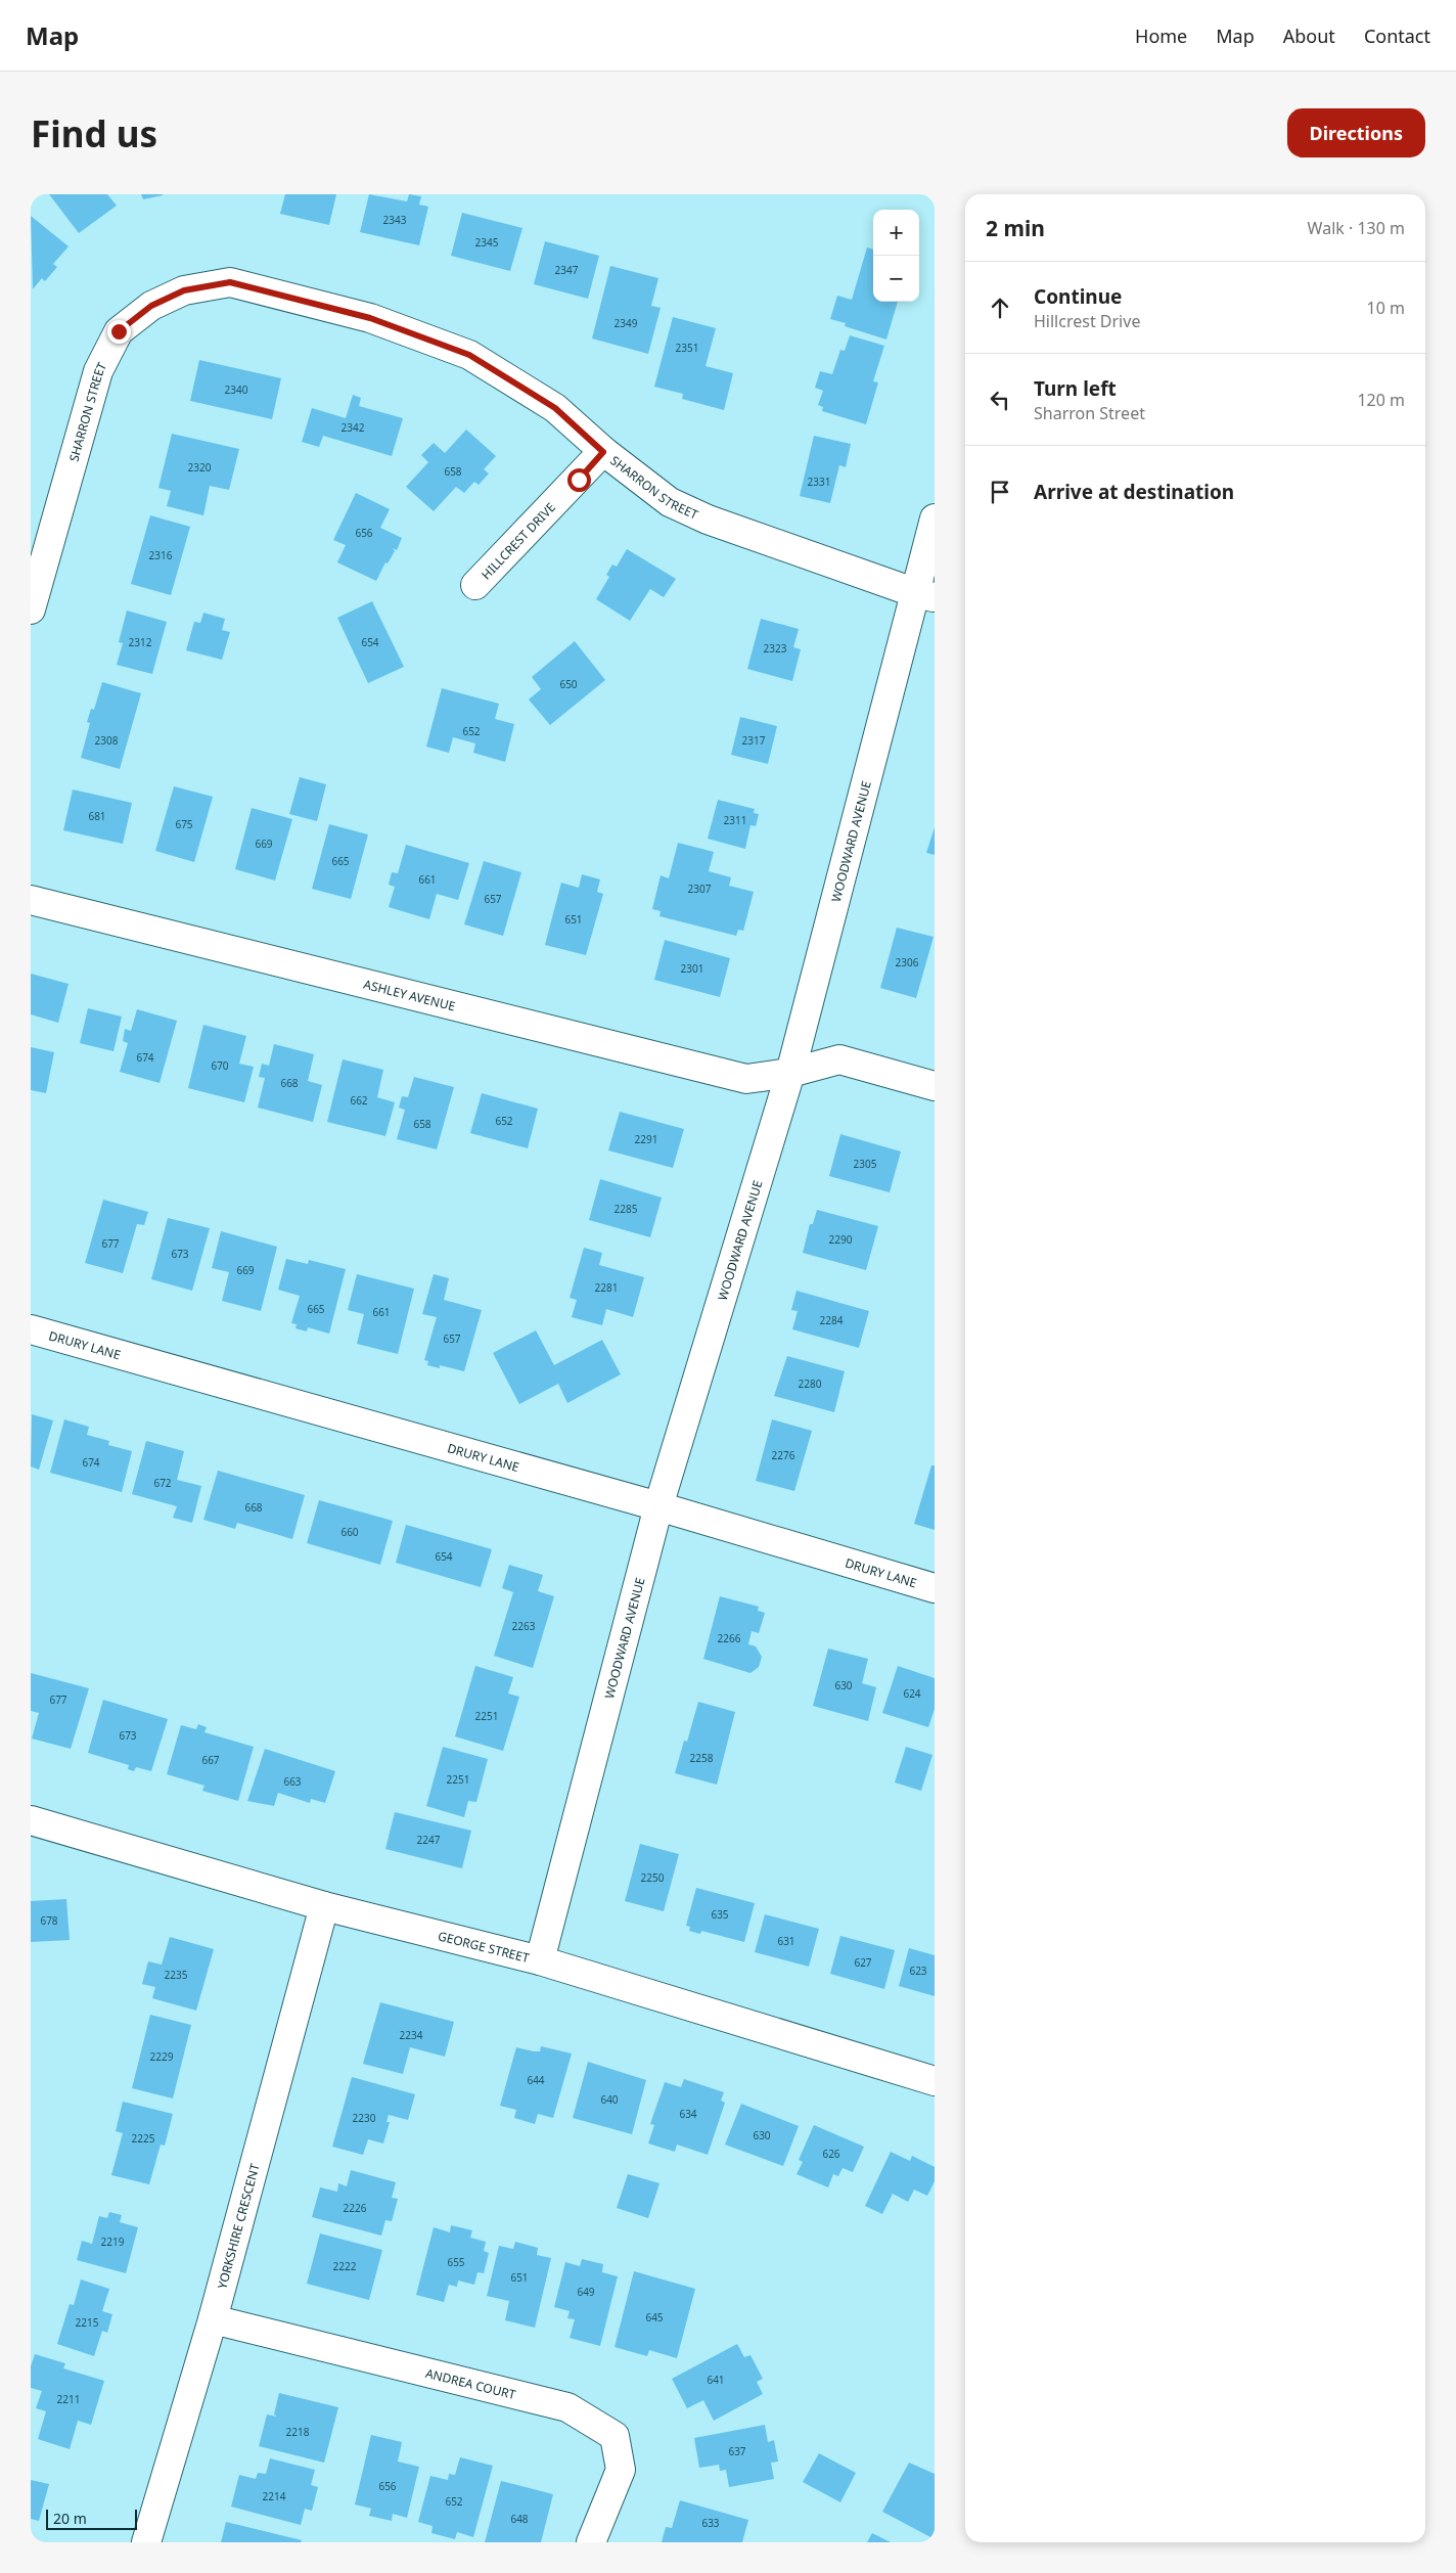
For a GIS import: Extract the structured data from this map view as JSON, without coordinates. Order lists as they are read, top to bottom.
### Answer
{
  "streets": {
    "street": [
      "SHARRON STREET",
      "HILLCREST DRIVE",
      "WOODWARD AVENUE",
      "ASHLEY AVENUE",
      "DRURY LANE",
      "GEORGE STREET",
      "YORKSHIRE CRESCENT",
      "ANDREA COURT"
    ]
  },
  "crossings": [
    ["SHARRON STREET", "HILLCREST DRIVE"],
    ["SHARRON STREET", "WOODWARD AVENUE"],
    ["WOODWARD AVENUE", "ASHLEY AVENUE"],
    ["WOODWARD AVENUE", "DRURY LANE"],
    ["WOODWARD AVENUE", "GEORGE STREET"],
    ["GEORGE STREET", "YORKSHIRE CRESCENT"],
    ["YORKSHIRE CRESCENT", "ANDREA COURT"]
  ],
  "house_numbers": [
    "2343",
    "2345",
    "2347",
    "2349",
    "2351",
    "2340",
    "2342",
    "2320",
    "658",
    "2331",
    "656",
    "2316",
    "2312",
    "654",
    "2323",
    "650",
    "652",
    "2308",
    "2317",
    "681",
    "2311",
    "675",
    "669",
    "665",
    "661",
    "2307",
    "657",
    "651",
    "2306",
    "2301",
    "674",
    "670",
    "668",
    "662",
    "652",
    "658",
    "2291",
    "2305",
    "2285",
    "2290",
    "677",
    "673",
    "669",
    "2281",
    "665",
    "661",
    "2284",
    "657",
    "2280",
    "2276",
    "674",
    "672",
    "668",
    "660",
    "654",
    "2263",
    "2266",
    "630",
    "624",
    "677",
    "2251",
    "673",
    "2258",
    "667",
    "2251",
    "663",
    "2247",
    "2250",
    "635",
    "678",
    "631",
    "627",
    "623",
    "2235",
    "2234",
    "2229",
    "644",
    "640",
    "634",
    "2230",
    "630",
    "2225",
    "626",
    "2226",
    "2219",
    "655",
    "2222",
    "651",
    "649",
    "645",
    "2215",
    "641",
    "2211",
    "2218",
    "637",
    "656",
    "2214",
    "652",
    "648",
    "633"
  ],
  "scale_bar": "20 m",
  "page": {
    "header": "Map",
    "nav": [
      "Home",
      "Map",
      "About",
      "Contact"
    ],
    "buttons": "Directions",
    "title": "Find us",
    "heading": ["2 min", "Walk · 130 m"],
    "map_buttons": ["+", "−"],
    "list": [
      ["Continue", "Hillcrest Drive", "10 m"],
      ["Turn left", "Sharron Street", "120 m"],
      "Arrive at destination"
    ],
    "scale": "20 m"
  }
}
